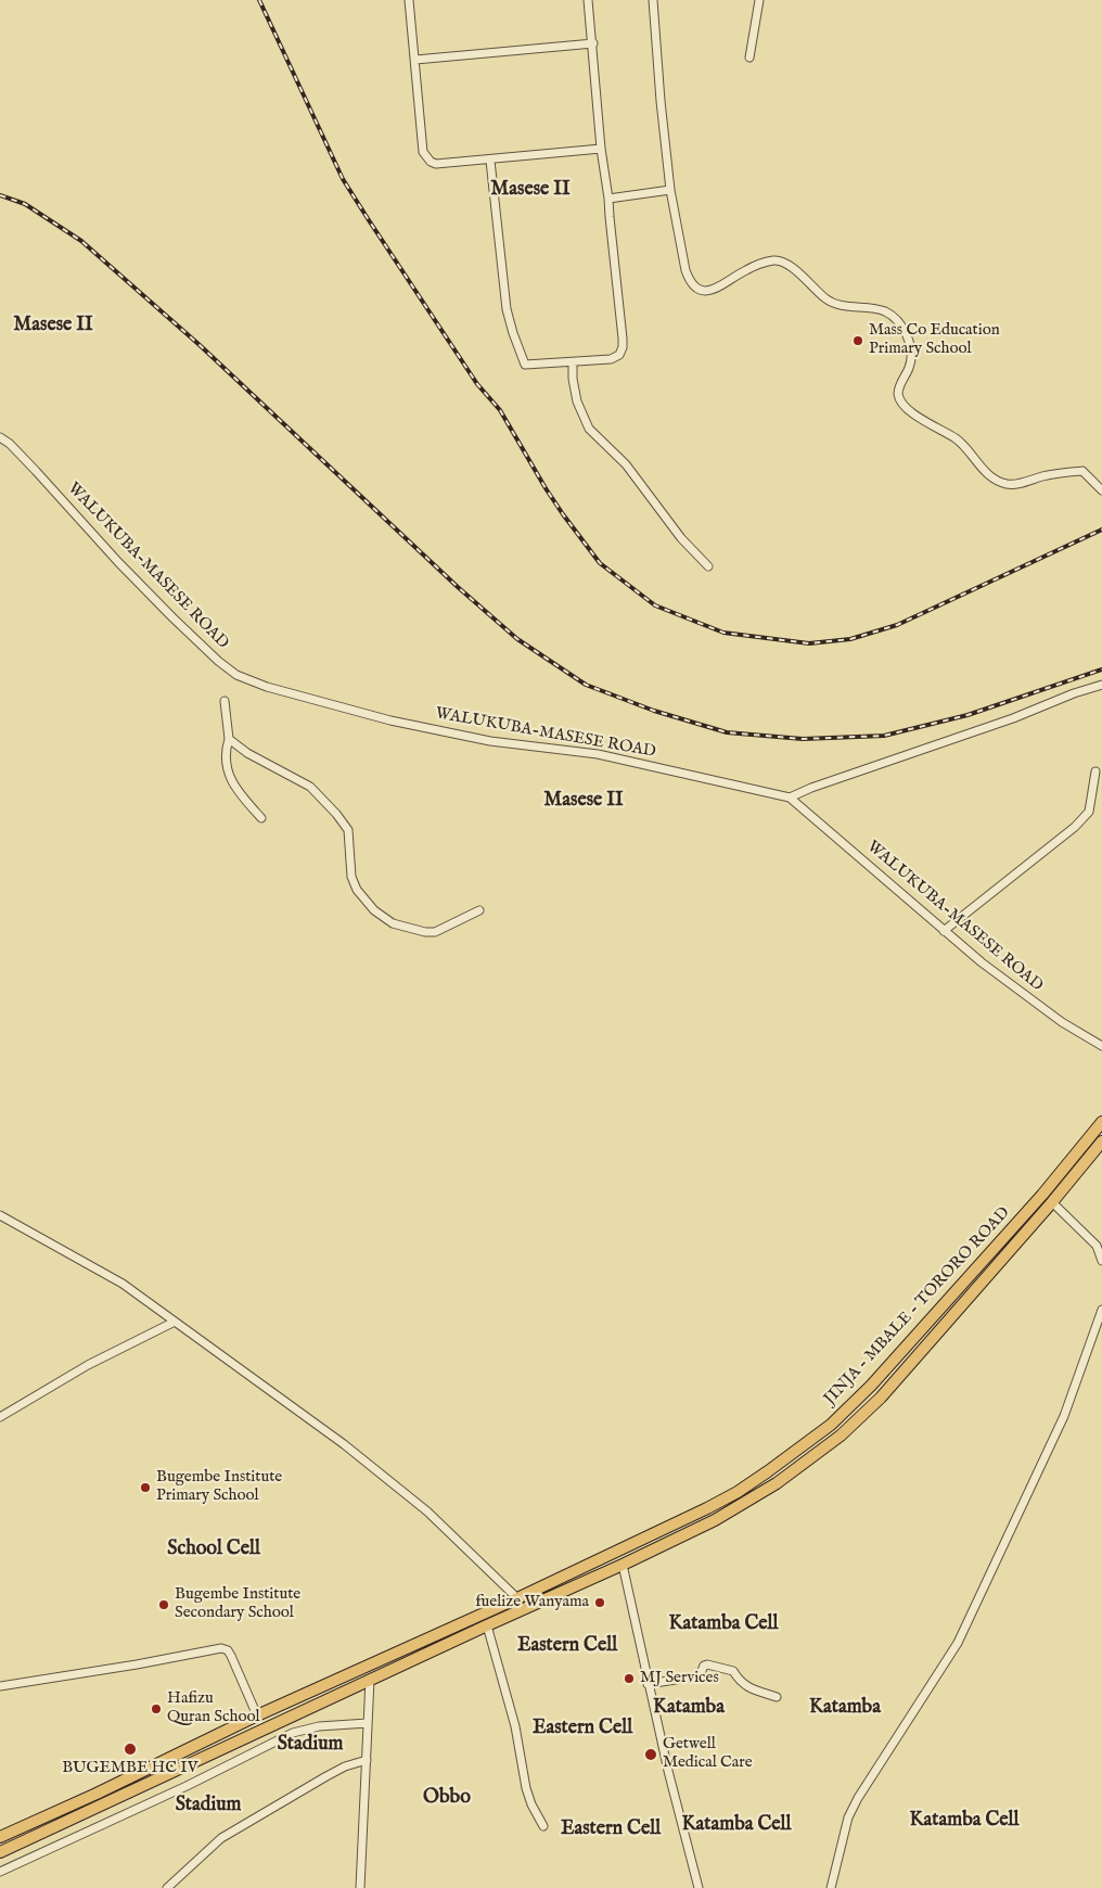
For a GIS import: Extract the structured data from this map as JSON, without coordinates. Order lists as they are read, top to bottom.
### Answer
{
  "streets": {
    "highway": ["JINJA - MBALE - TORORO ROAD"],
    "street": ["WALUKUBA-MASESE ROAD"]
  },
  "districts": [
    "Masese II",
    "Masese II",
    "Masese II",
    "School Cell",
    "Katamba Cell",
    "Eastern Cell",
    "Katamba",
    "Katamba",
    "Eastern Cell",
    "Stadium",
    "Obbo",
    "Stadium",
    "Katamba Cell",
    "Katamba Cell",
    "Eastern Cell"
  ],
  "places": [
    "Mass Co Education Primary School",
    "Bugembe Institute Primary School",
    "fuelize Wanyama",
    "Bugembe Institute Secondary School",
    "MJ Services",
    "Hafizu Quran School",
    "BUGEMBE HC IV",
    "Getwell Medical Care"
  ]
}
